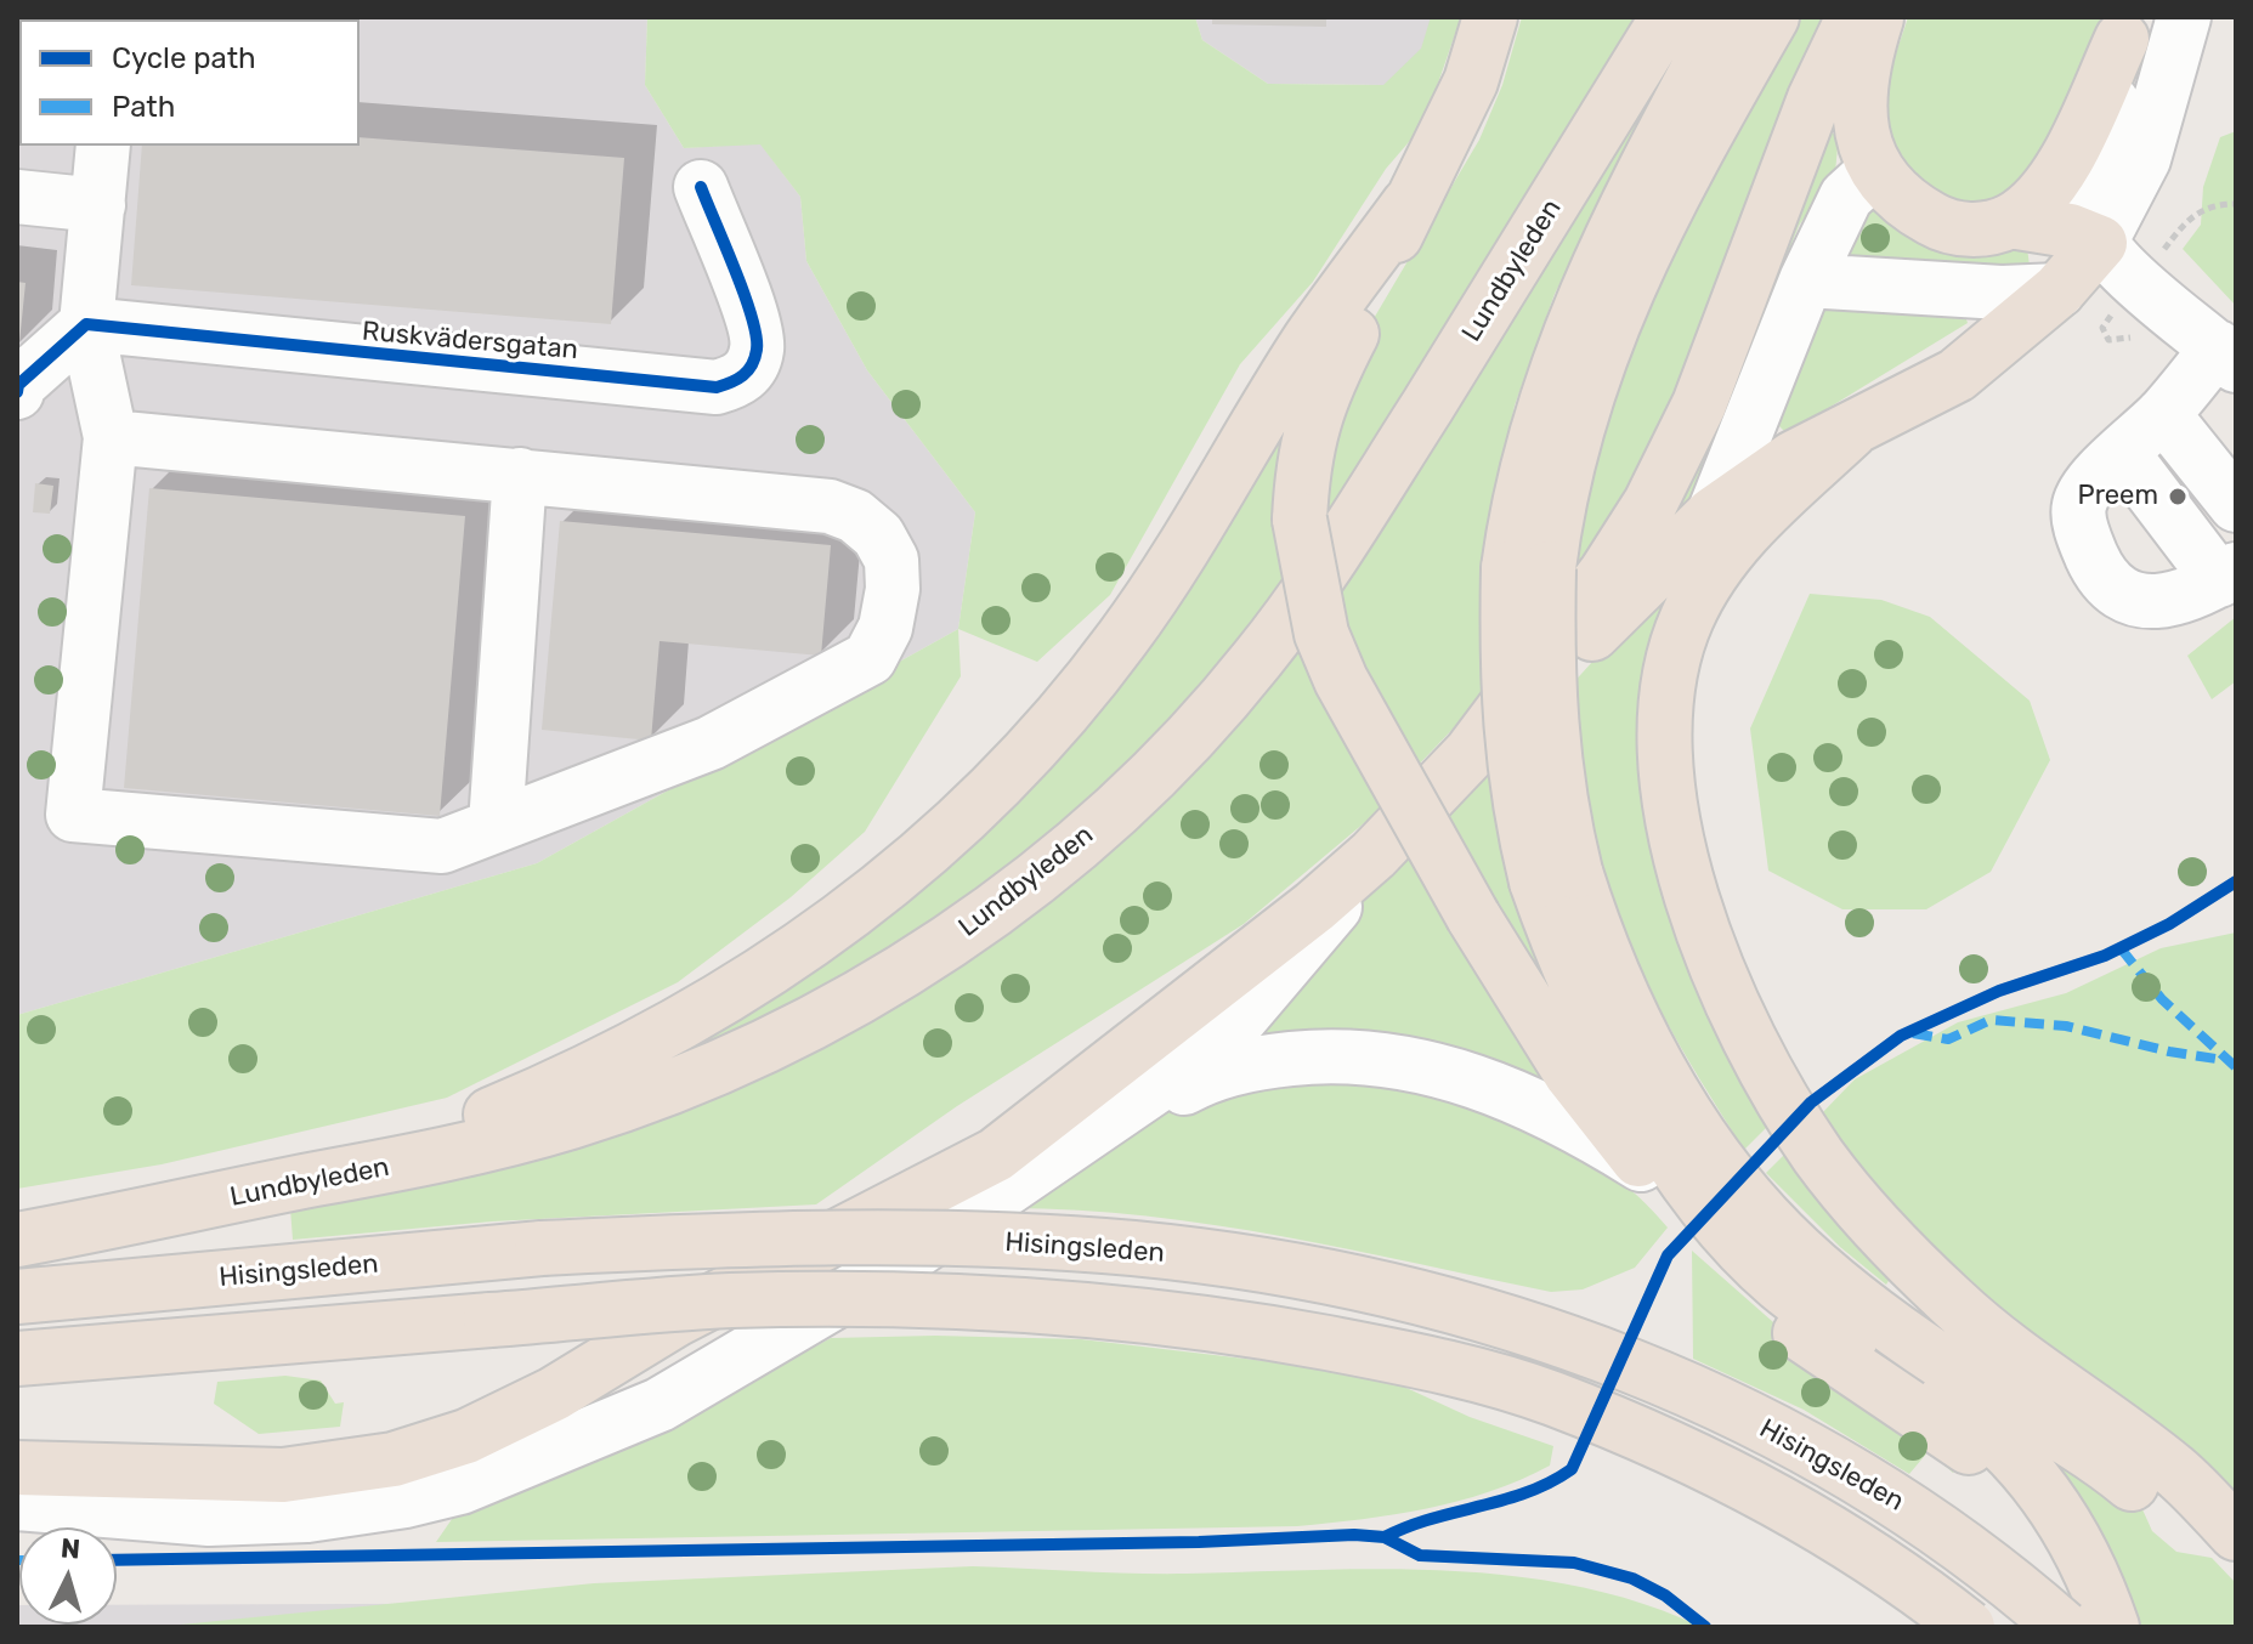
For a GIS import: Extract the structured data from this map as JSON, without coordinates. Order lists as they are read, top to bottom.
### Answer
{
  "streets": {
    "highway": ["Lundbyleden", "Hisingsleden"],
    "street": ["Ruskvädersgatan"]
  },
  "places": ["Preem"],
  "legend": ["Cycle path", "Path"],
  "north": "top"
}
